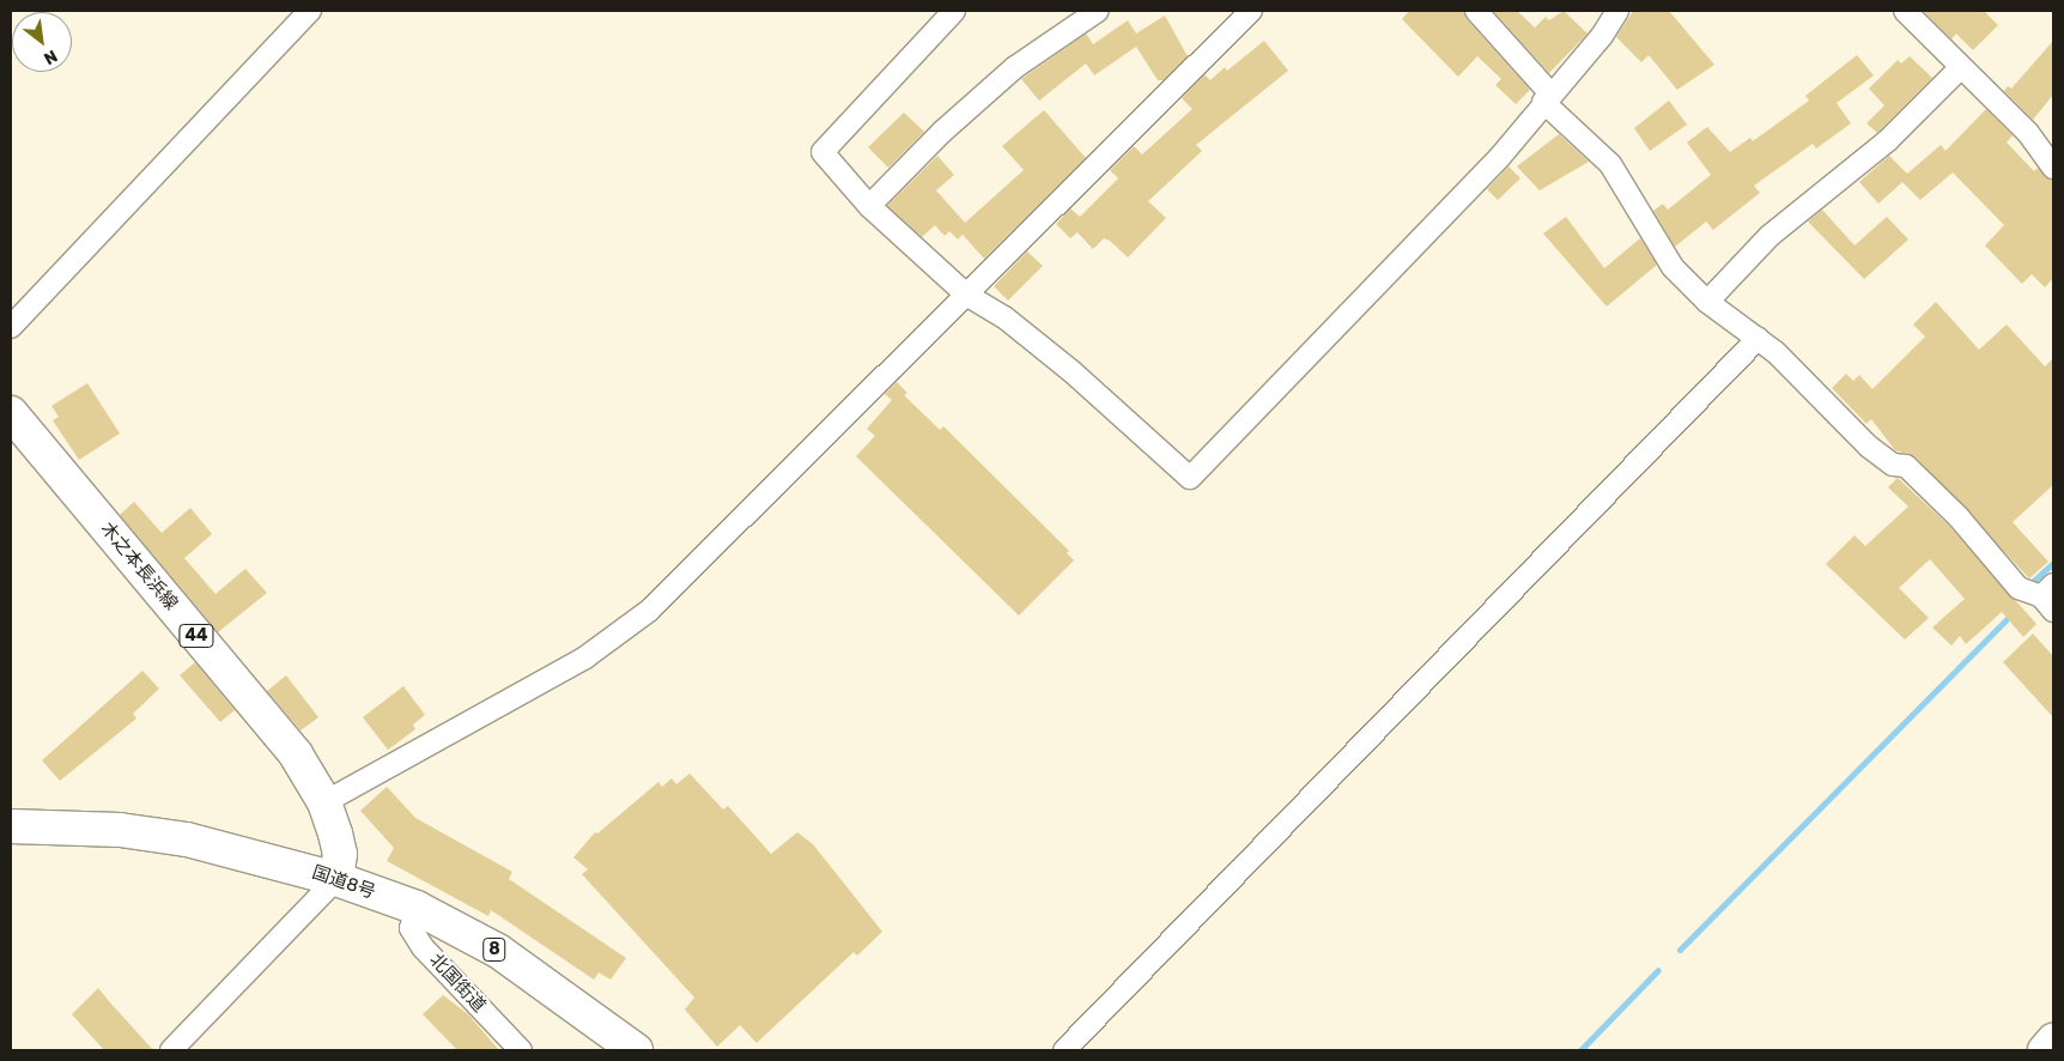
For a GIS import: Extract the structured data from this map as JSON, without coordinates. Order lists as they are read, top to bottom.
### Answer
{
  "streets": {
    "main road": [
      "木之本長浜線",
      "44",
      "国道8号",
      "8"
    ],
    "street": ["北国街道"]
  },
  "crossings": [
    ["木之本長浜線", "国道8号"],
    ["国道8号", "北国街道"]
  ],
  "north": "bottom right"
}
